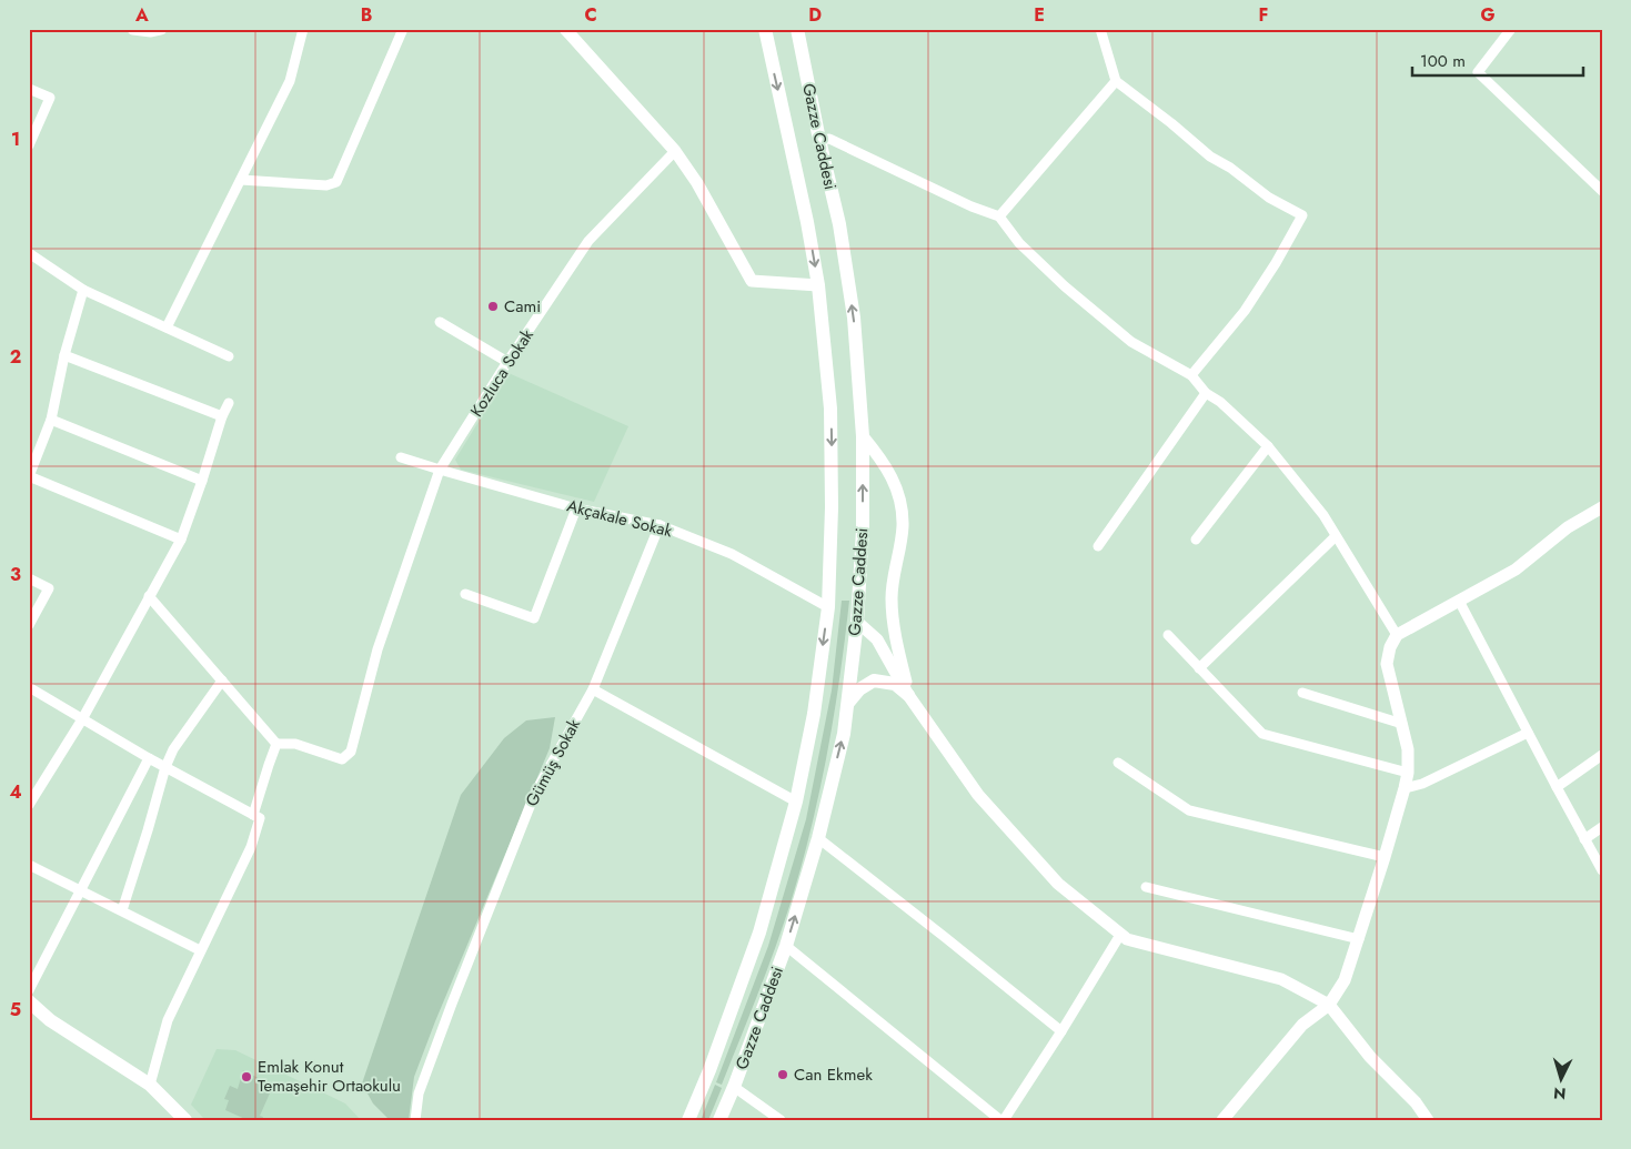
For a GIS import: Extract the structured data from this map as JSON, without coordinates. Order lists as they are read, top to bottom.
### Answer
{
  "streets": {
    "main road": ["Gazze Caddesi"],
    "street": ["Kozluca Sokak", "Akçakale Sokak", "Gümüş Sokak"]
  },
  "crossings": [
    ["Gazze Caddesi", "Akçakale Sokak"],
    ["Kozluca Sokak", "Akçakale Sokak"],
    ["Akçakale Sokak", "Gümüş Sokak"]
  ],
  "places": ["Cami", "Can Ekmek", "Emlak Konut Temaşehir Ortaokulu"],
  "scale_bar": "100 m",
  "north": "bottom",
  "grid": {
    "columns": [
      "A",
      "B",
      "C",
      "D",
      "E",
      "F",
      "G"
    ],
    "rows": [
      "1",
      "2",
      "3",
      "4",
      "5"
    ]
  }
}
